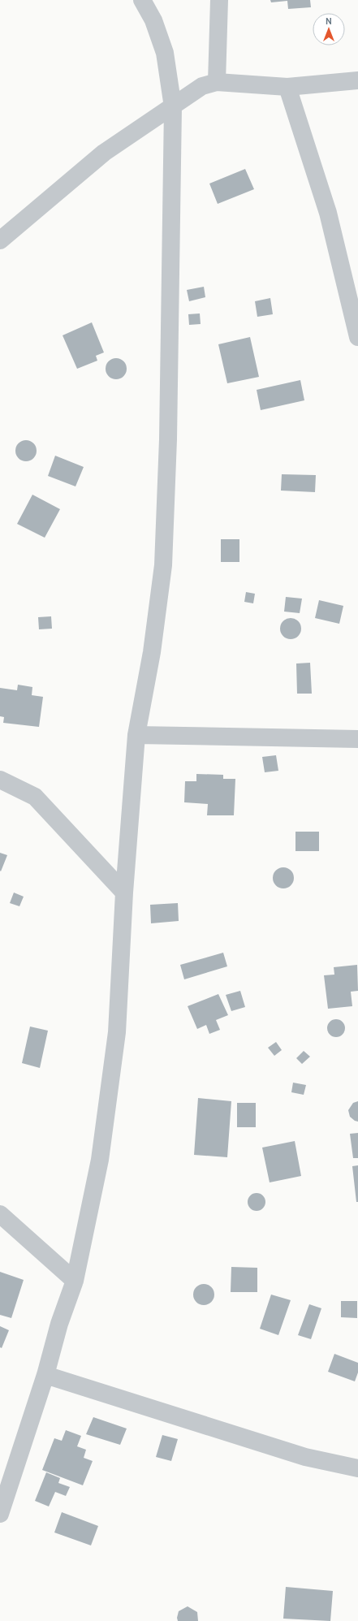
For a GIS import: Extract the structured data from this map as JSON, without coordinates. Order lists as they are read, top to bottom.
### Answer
{
  "north": "top"
}
